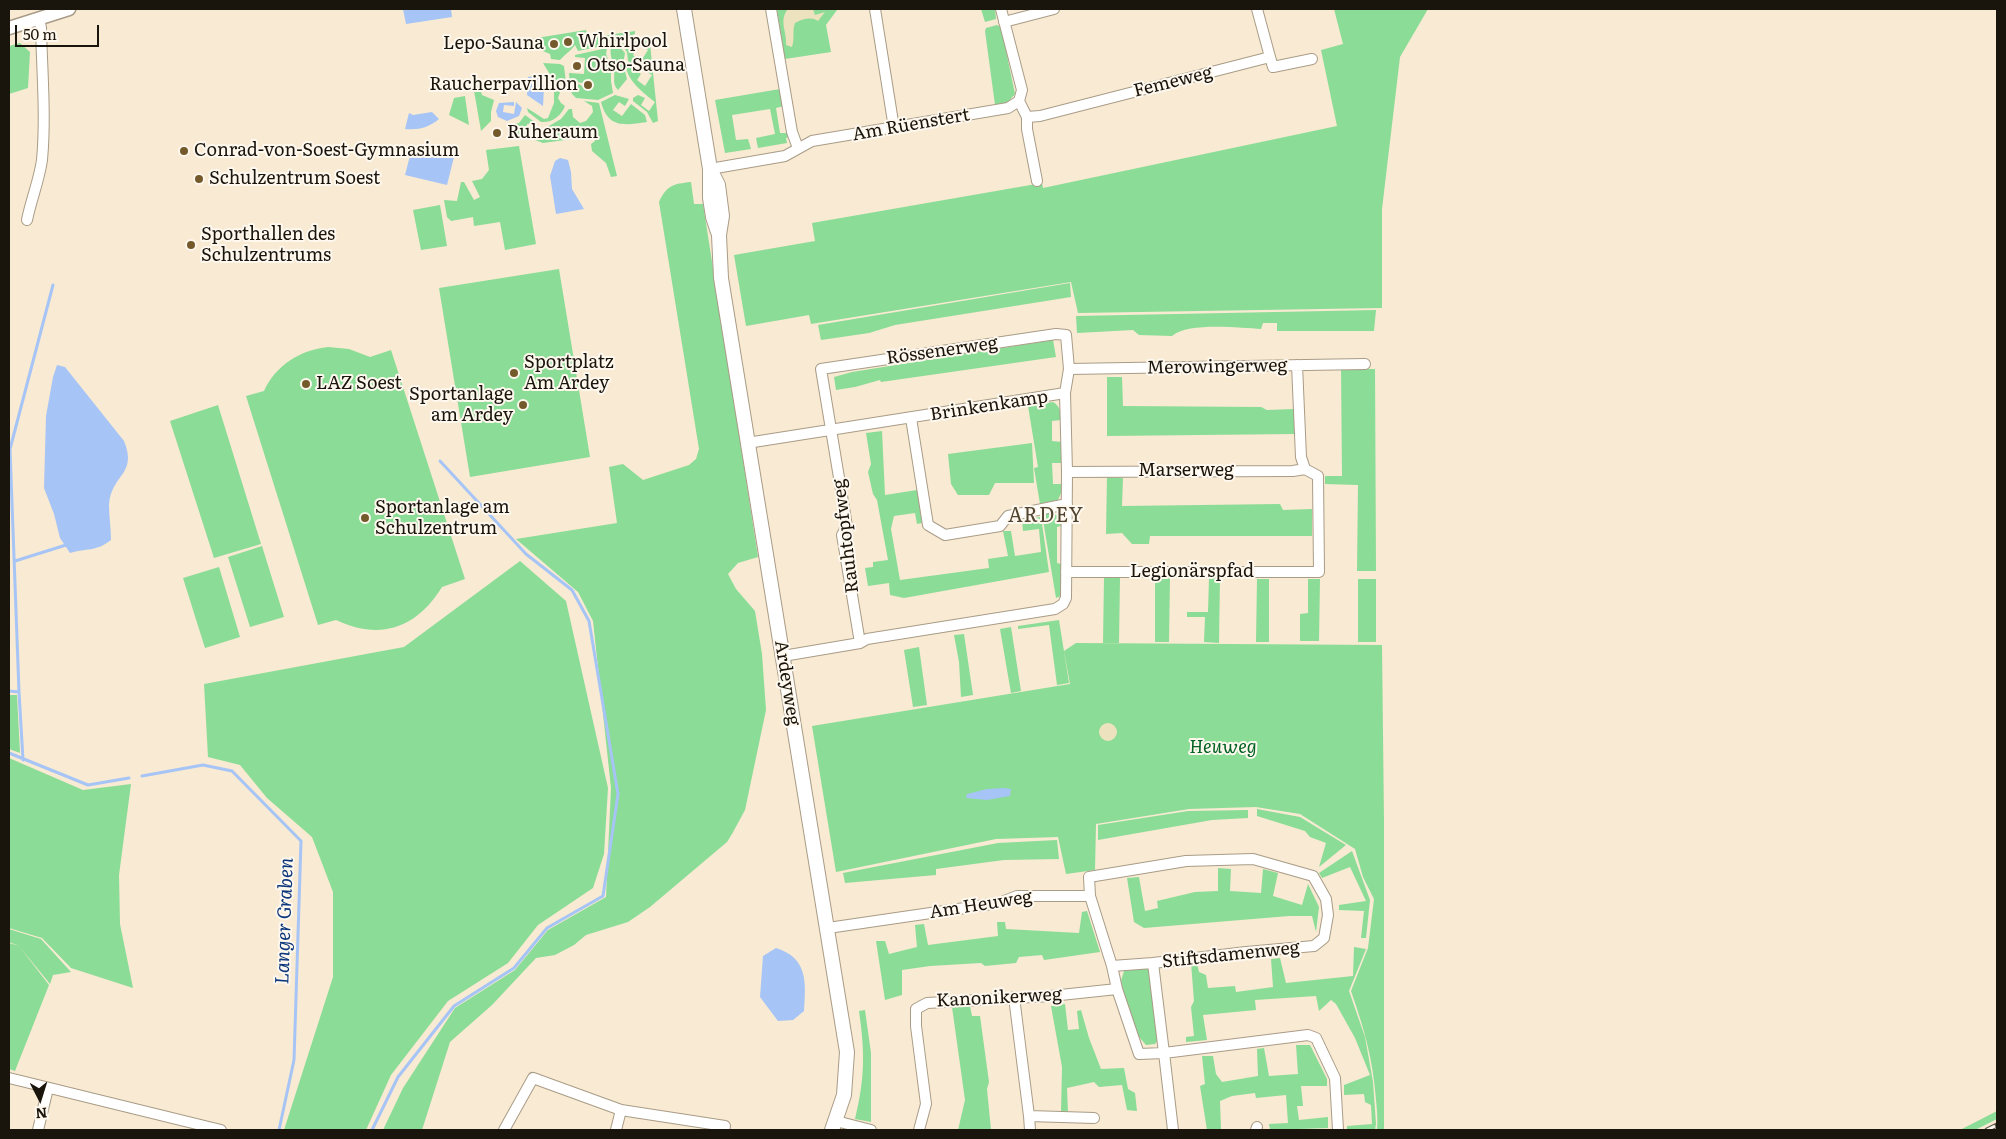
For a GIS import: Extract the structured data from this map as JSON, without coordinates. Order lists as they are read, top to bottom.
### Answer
{
  "streets": {
    "main road": ["Ardeyweg"],
    "street": [
      "Femeweg",
      "Am Rüenstert",
      "Rössenerweg",
      "Merowingerweg",
      "Brinkenkamp",
      "Marserweg",
      "Rauhtopfweg",
      "Legionärspfad",
      "Am Heuweg",
      "Stiftsdamenweg",
      "Kanonikerweg"
    ]
  },
  "crossings": [
    ["Am Rüenstert", "Ardeyweg"],
    ["Rössenerweg", "Merowingerweg"],
    ["Rössenerweg", "Brinkenkamp"],
    ["Rössenerweg", "Rauhtopfweg"],
    ["Brinkenkamp", "Marserweg"],
    ["Brinkenkamp", "Rauhtopfweg"],
    ["Brinkenkamp", "Legionärspfad"],
    ["Brinkenkamp", "Ardeyweg"],
    ["Marserweg", "Legionärspfad"],
    ["Ardeyweg", "Am Heuweg"],
    ["Am Heuweg", "Stiftsdamenweg"]
  ],
  "districts": ["ARDEY"],
  "water": ["Langer Graben"],
  "parks": ["Heuweg"],
  "places": [
    "Whirlpool",
    "Lepo-Sauna",
    "Otso-Sauna",
    "Raucherpavillion",
    "Ruheraum",
    "Conrad-von-Soest-Gymnasium",
    "Schulzentrum Soest",
    "Sporthallen des Schulzentrums",
    "Sportplatz Am Ardey",
    "LAZ Soest",
    "Sportanlage am Ardey",
    "Sportanlage am Schulzentrum"
  ],
  "scale_bar": "50 m",
  "north": "bottom"
}
